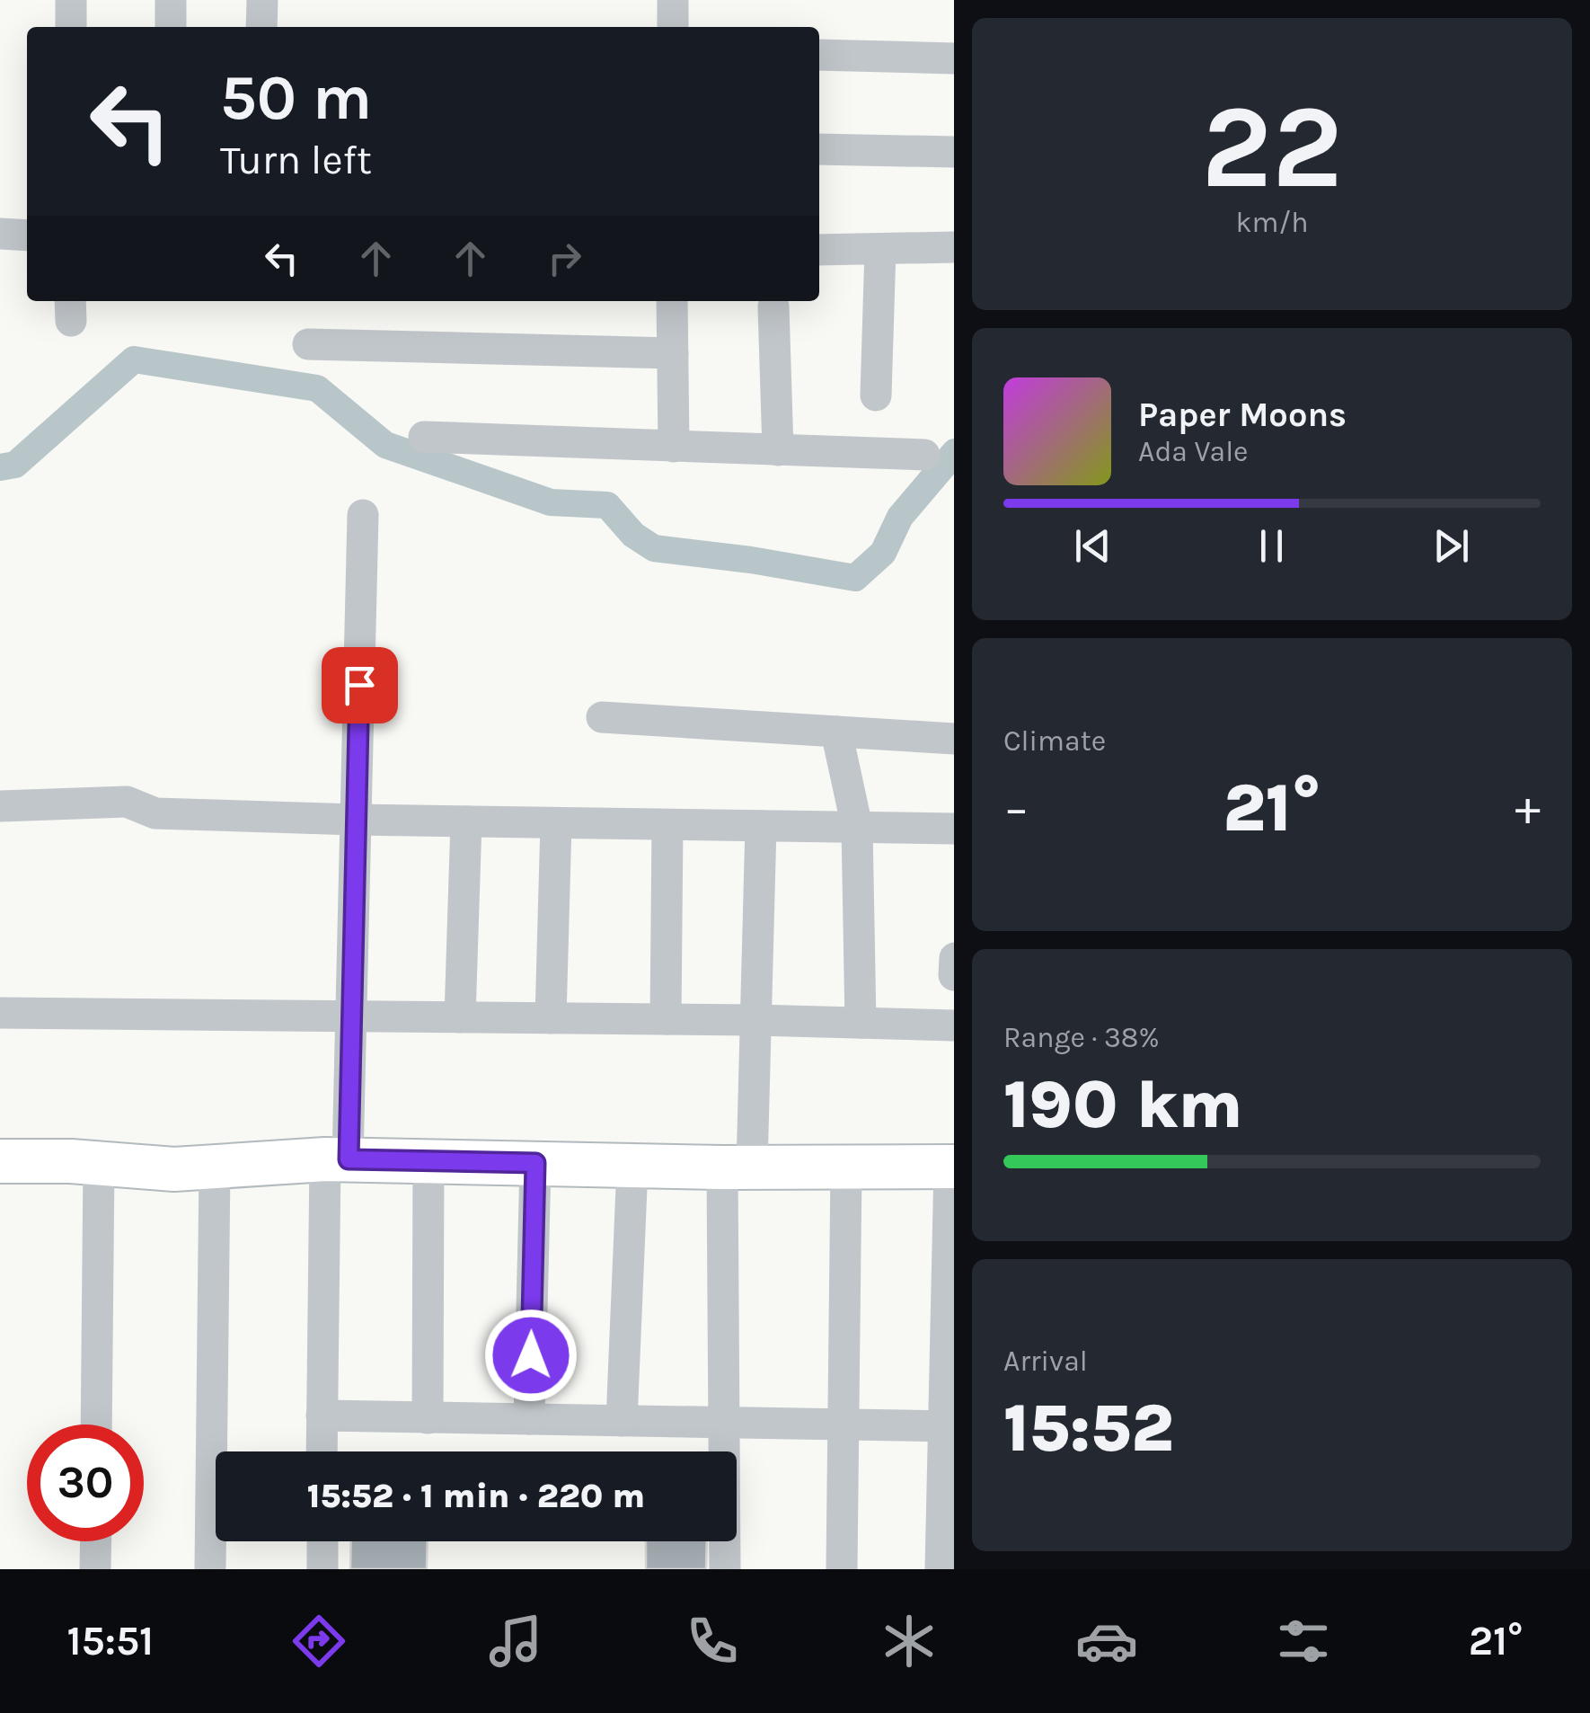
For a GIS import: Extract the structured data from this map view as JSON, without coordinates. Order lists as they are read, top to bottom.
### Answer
{
  "page": {
    "tile": [
      ["22", "km/h"],
      "Climate",
      ["Range · 38%", "190 km"],
      ["Arrival", "15:52"]
    ],
    "turn": ["50 m", "Turn left"],
    "song": ["Paper Moons", "Ada Vale"],
    "heat": ["−", "21°", "+"],
    "limit": "30",
    "trip": "15:52 · 1 min · 220 m",
    "tabs": ["15:51", "21°"]
  }
}
